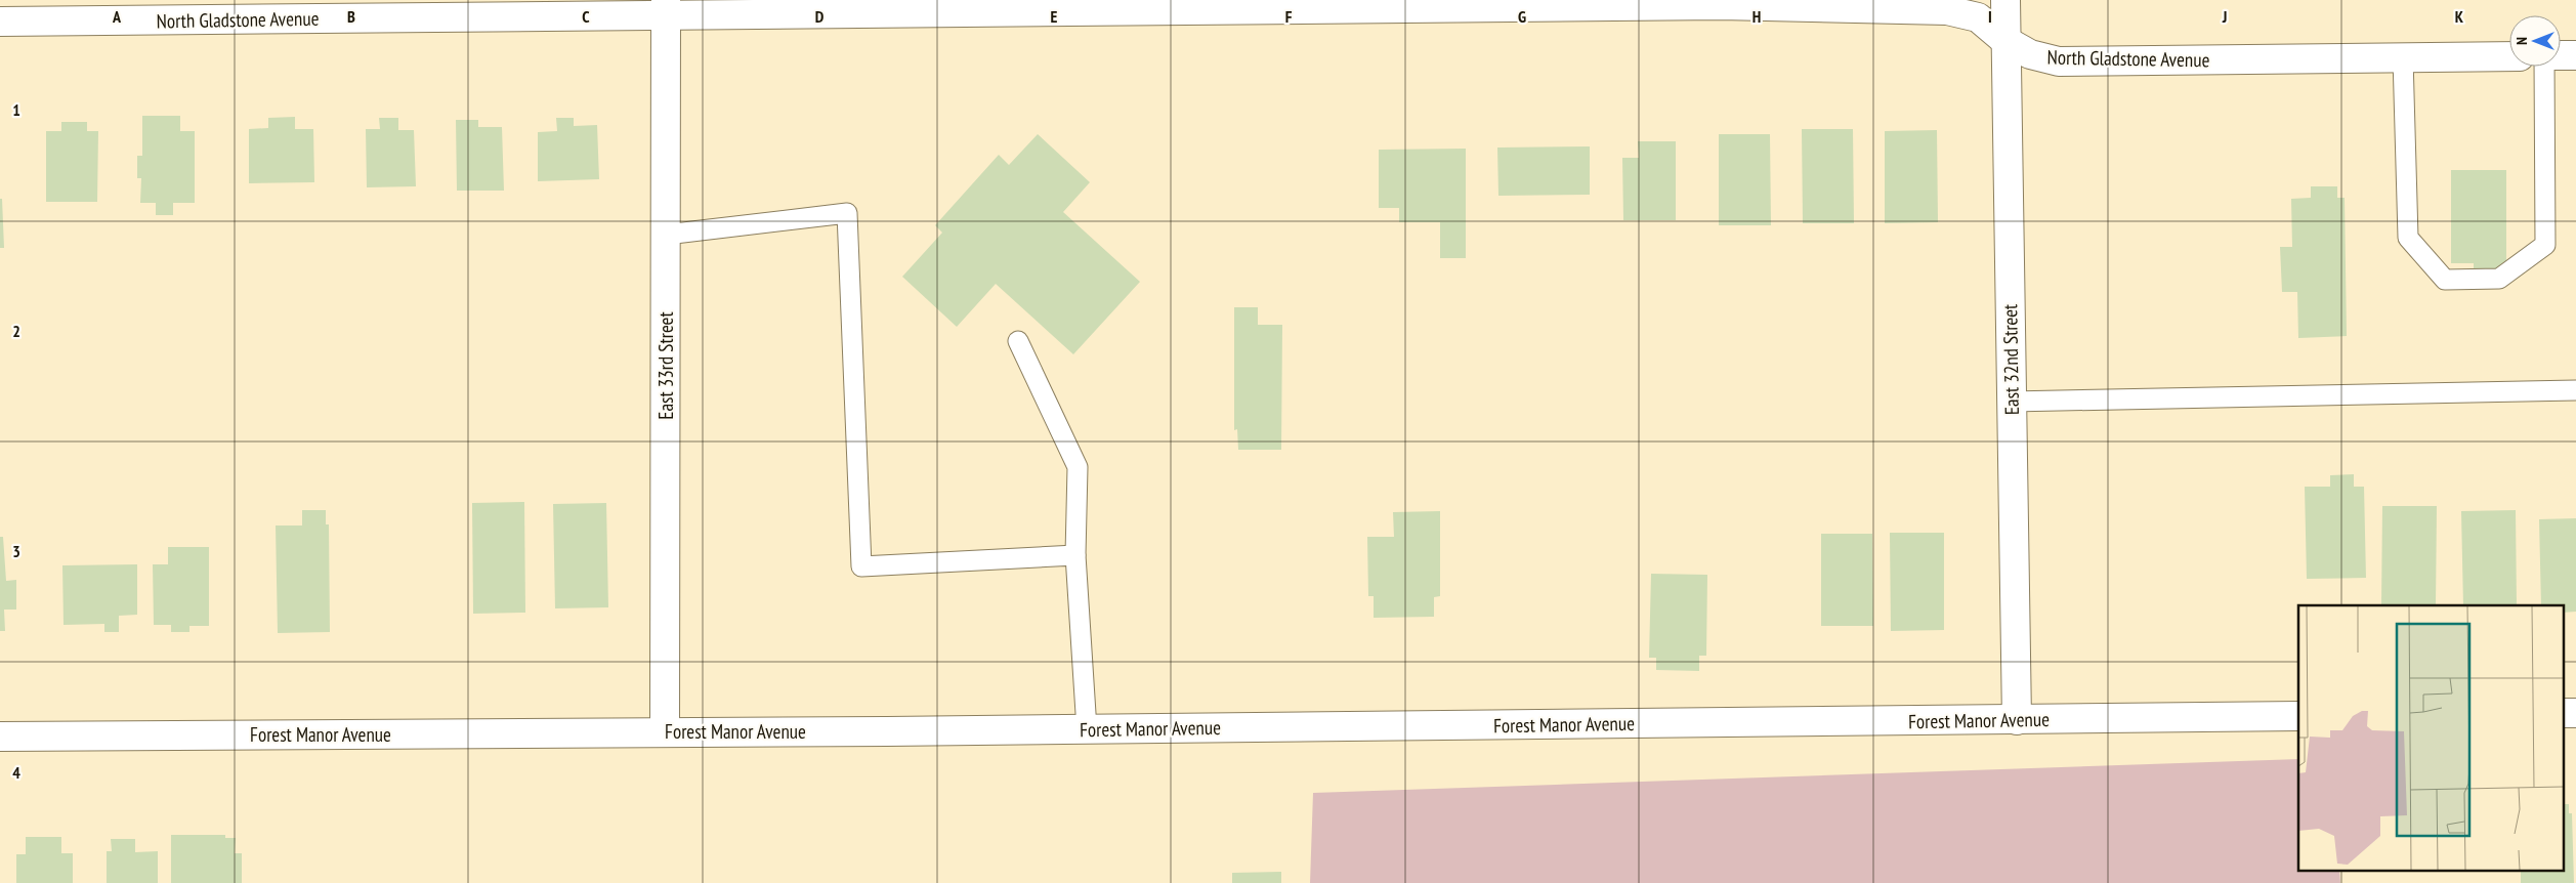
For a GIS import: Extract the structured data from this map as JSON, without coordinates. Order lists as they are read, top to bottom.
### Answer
{
  "streets": {
    "street": [
      "North Gladstone Avenue",
      "East 32nd Street",
      "East 33rd Street",
      "Forest Manor Avenue"
    ]
  },
  "crossings": [
    ["North Gladstone Avenue", "East 32nd Street"],
    ["North Gladstone Avenue", "East 33rd Street"],
    ["East 32nd Street", "Forest Manor Avenue"],
    ["East 33rd Street", "Forest Manor Avenue"]
  ],
  "north": "left",
  "grid": {
    "columns": [
      "A",
      "B",
      "C",
      "D",
      "E",
      "F",
      "G",
      "H",
      "I",
      "J",
      "K"
    ],
    "rows": [
      "1",
      "2",
      "3",
      "4"
    ]
  }
}
